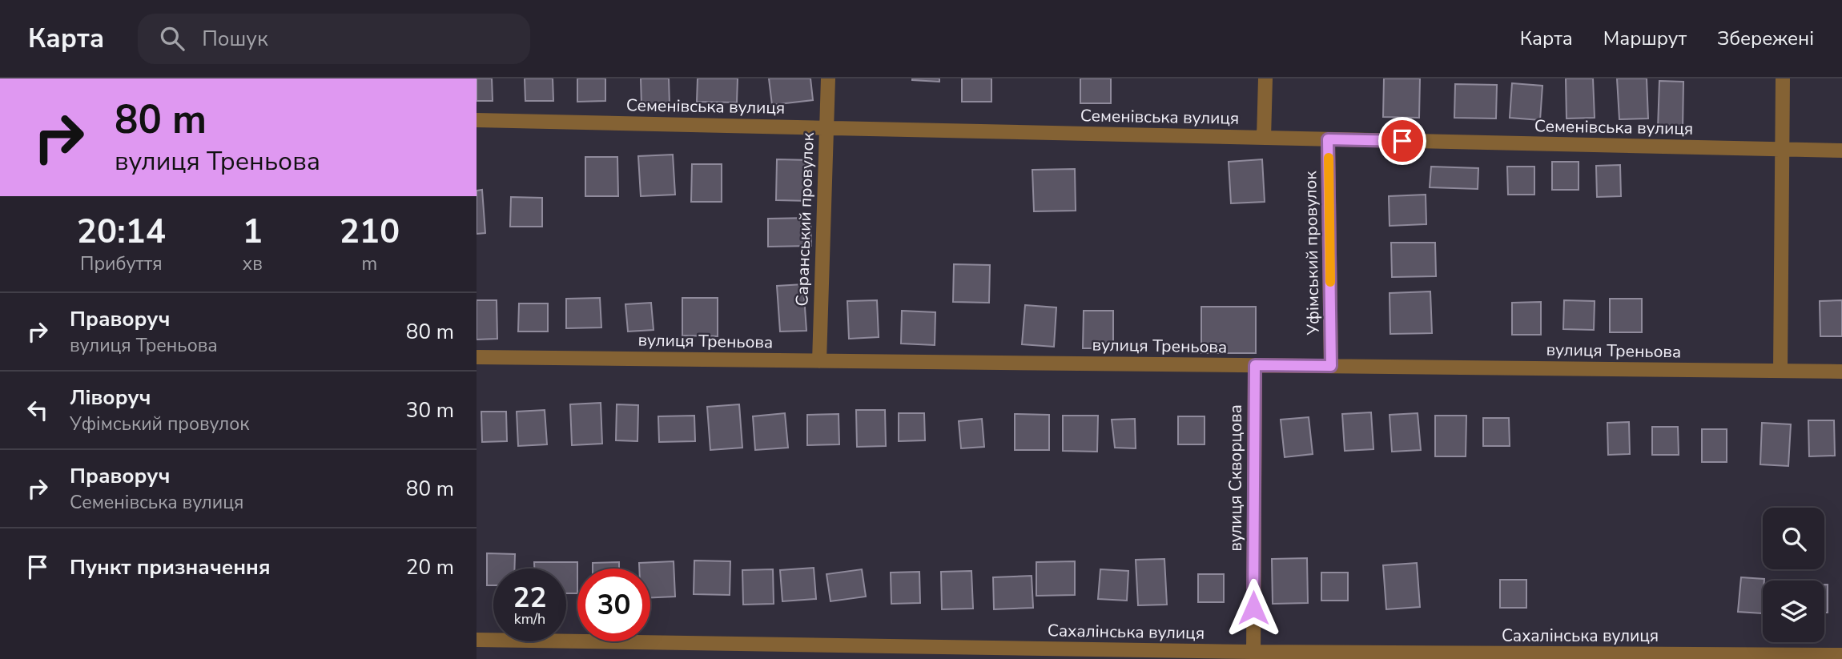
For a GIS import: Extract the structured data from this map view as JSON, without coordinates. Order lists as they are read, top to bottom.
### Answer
{
  "streets": {
    "street": [
      "Семенівська вулиця",
      "Саранський провулок",
      "Уфімський провулок",
      "вулиця Треньова",
      "вулиця Скворцова",
      "Сахалінська вулиця"
    ]
  },
  "crossings": [
    ["Семенівська вулиця", "Саранський провулок"],
    ["Семенівська вулиця", "Уфімський провулок"],
    ["Саранський провулок", "вулиця Треньова"],
    ["Уфімський провулок", "вулиця Треньова"],
    ["вулиця Треньова", "вулиця Скворцова"],
    ["вулиця Скворцова", "Сахалінська вулиця"]
  ],
  "page": {
    "header": "Карта",
    "search": "Пошук",
    "nav": ["Карта", "Маршрут", "Збережені"],
    "turn": ["80 m", "вулиця Треньова"],
    "eta": [
      "20:14",
      "Прибуття",
      "1",
      "хв",
      "210",
      "m"
    ],
    "list": [
      {
        "name": "Праворуч",
        "note": "вулиця Треньова",
        "value": "80 m"
      },
      {
        "name": "Ліворуч",
        "note": "Уфімський провулок",
        "value": "30 m"
      },
      {
        "name": "Праворуч",
        "note": "Семенівська вулиця",
        "value": "80 m"
      },
      {
        "name": "Пункт призначення",
        "value": "20 m"
      }
    ],
    "speed": "22 km/h",
    "limit": "30"
  }
}
